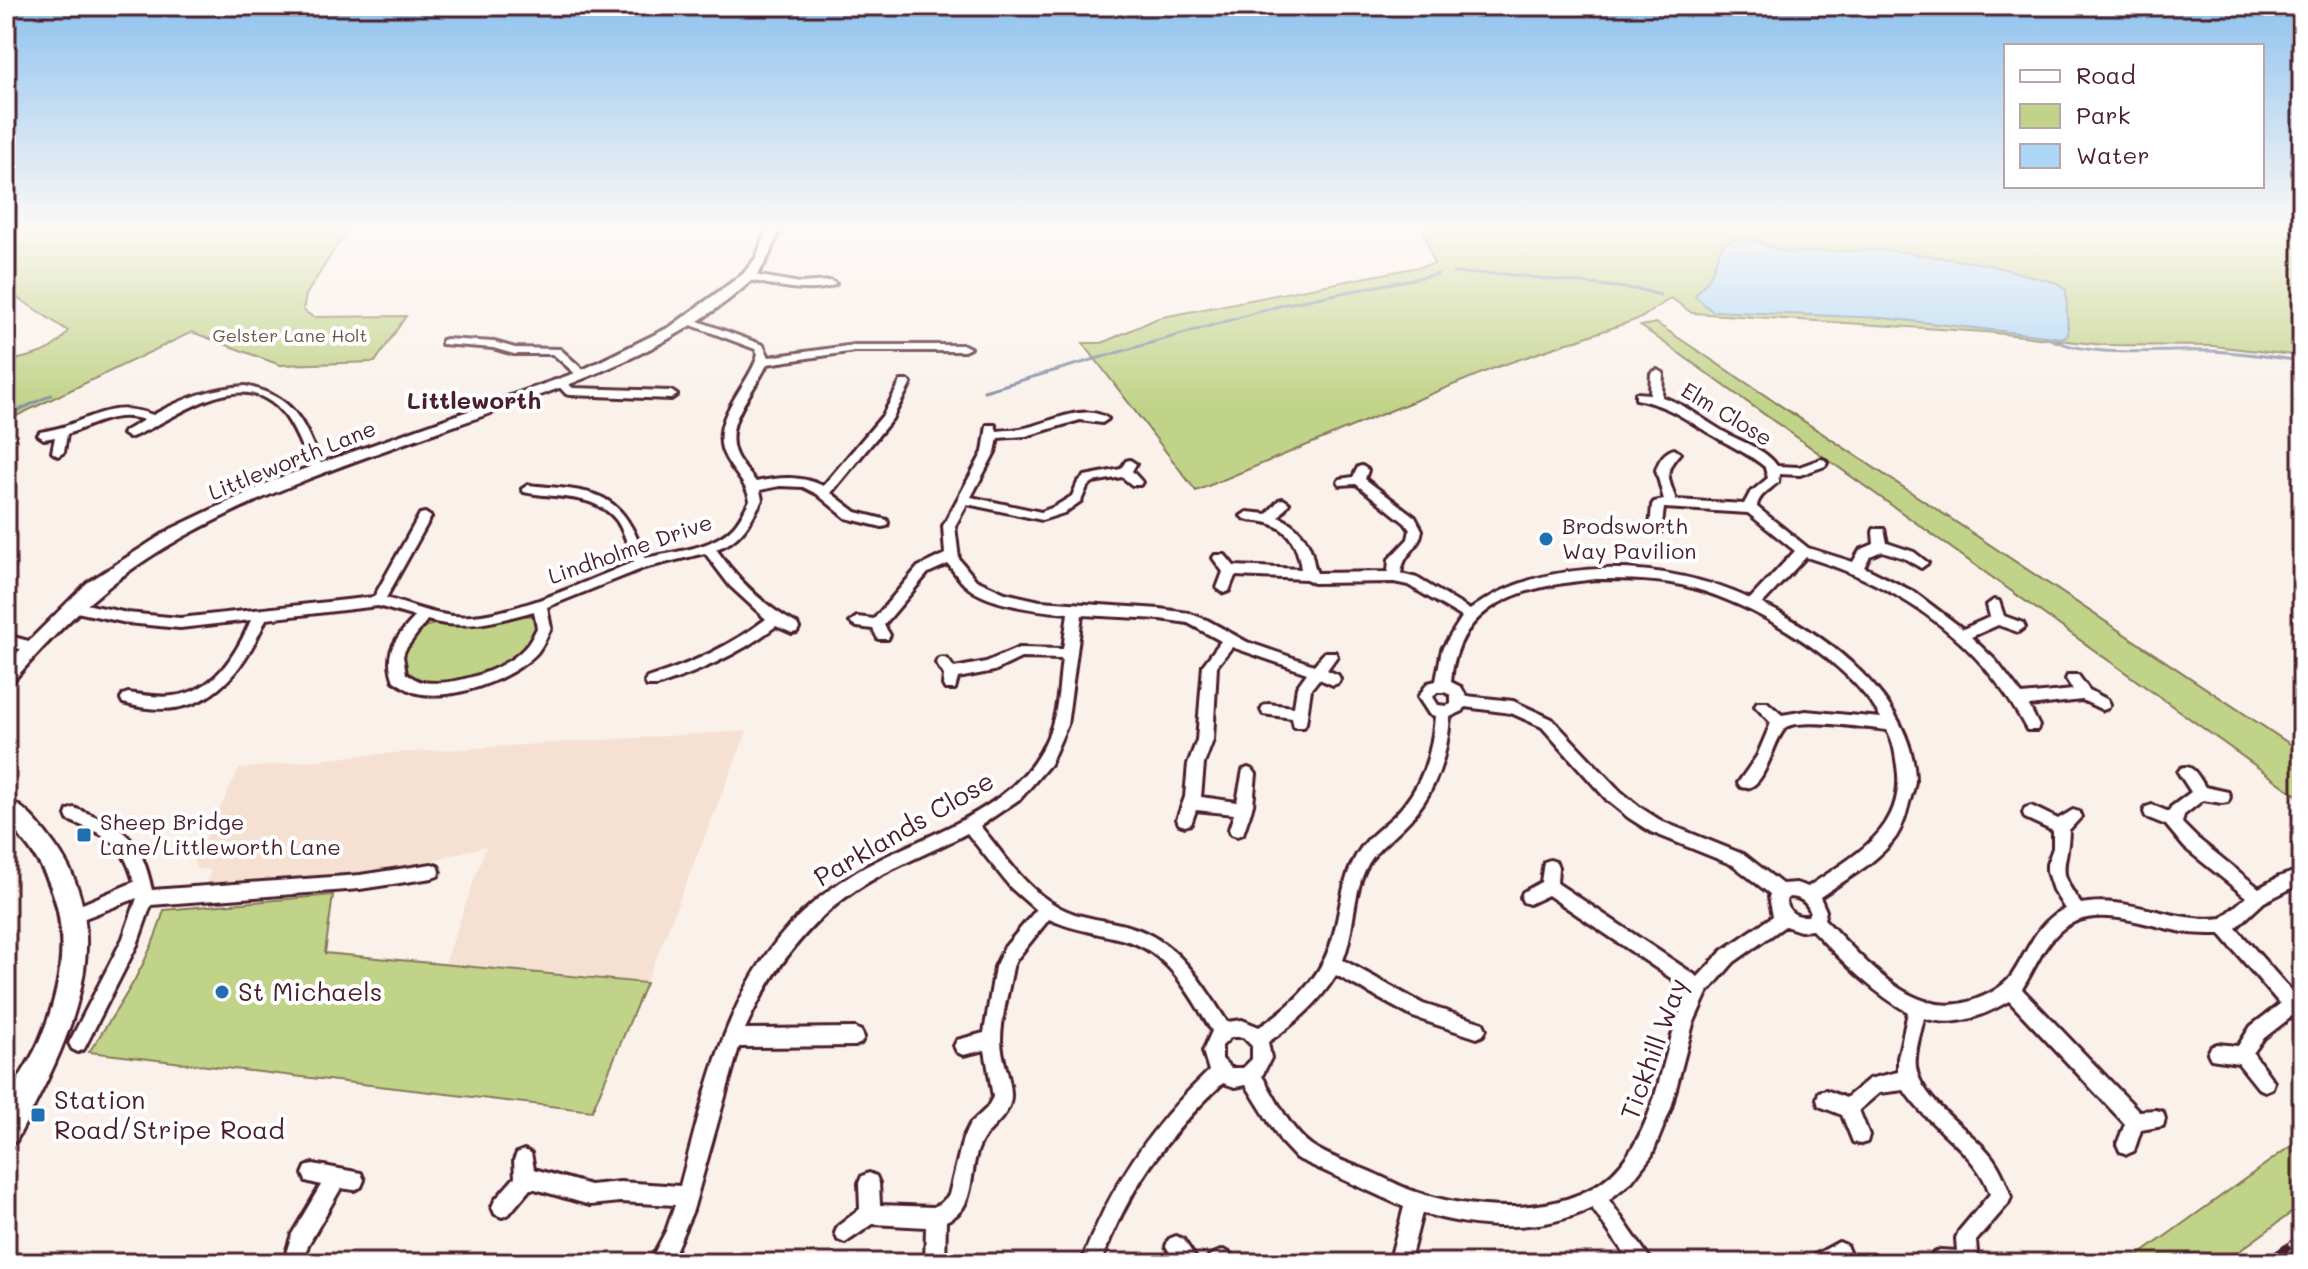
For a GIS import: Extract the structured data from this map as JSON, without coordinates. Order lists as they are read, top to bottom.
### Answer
{
  "streets": {
    "street": [
      "Elm Close",
      "Littleworth Lane",
      "Lindholme Drive",
      "Parklands Close",
      "Tickhill Way"
    ]
  },
  "crossings": [
    ["Littleworth Lane", "Lindholme Drive"]
  ],
  "districts": ["Littleworth"],
  "parks": ["Gelster Lane Holt"],
  "places": {
    "other": ["Brodsworth Way Pavilion", "St Michaels"],
    "transit": ["Sheep Bridge Lane/Littleworth Lane", "Station Road/Stripe Road"]
  },
  "legend": ["Road", "Park", "Water"]
}
